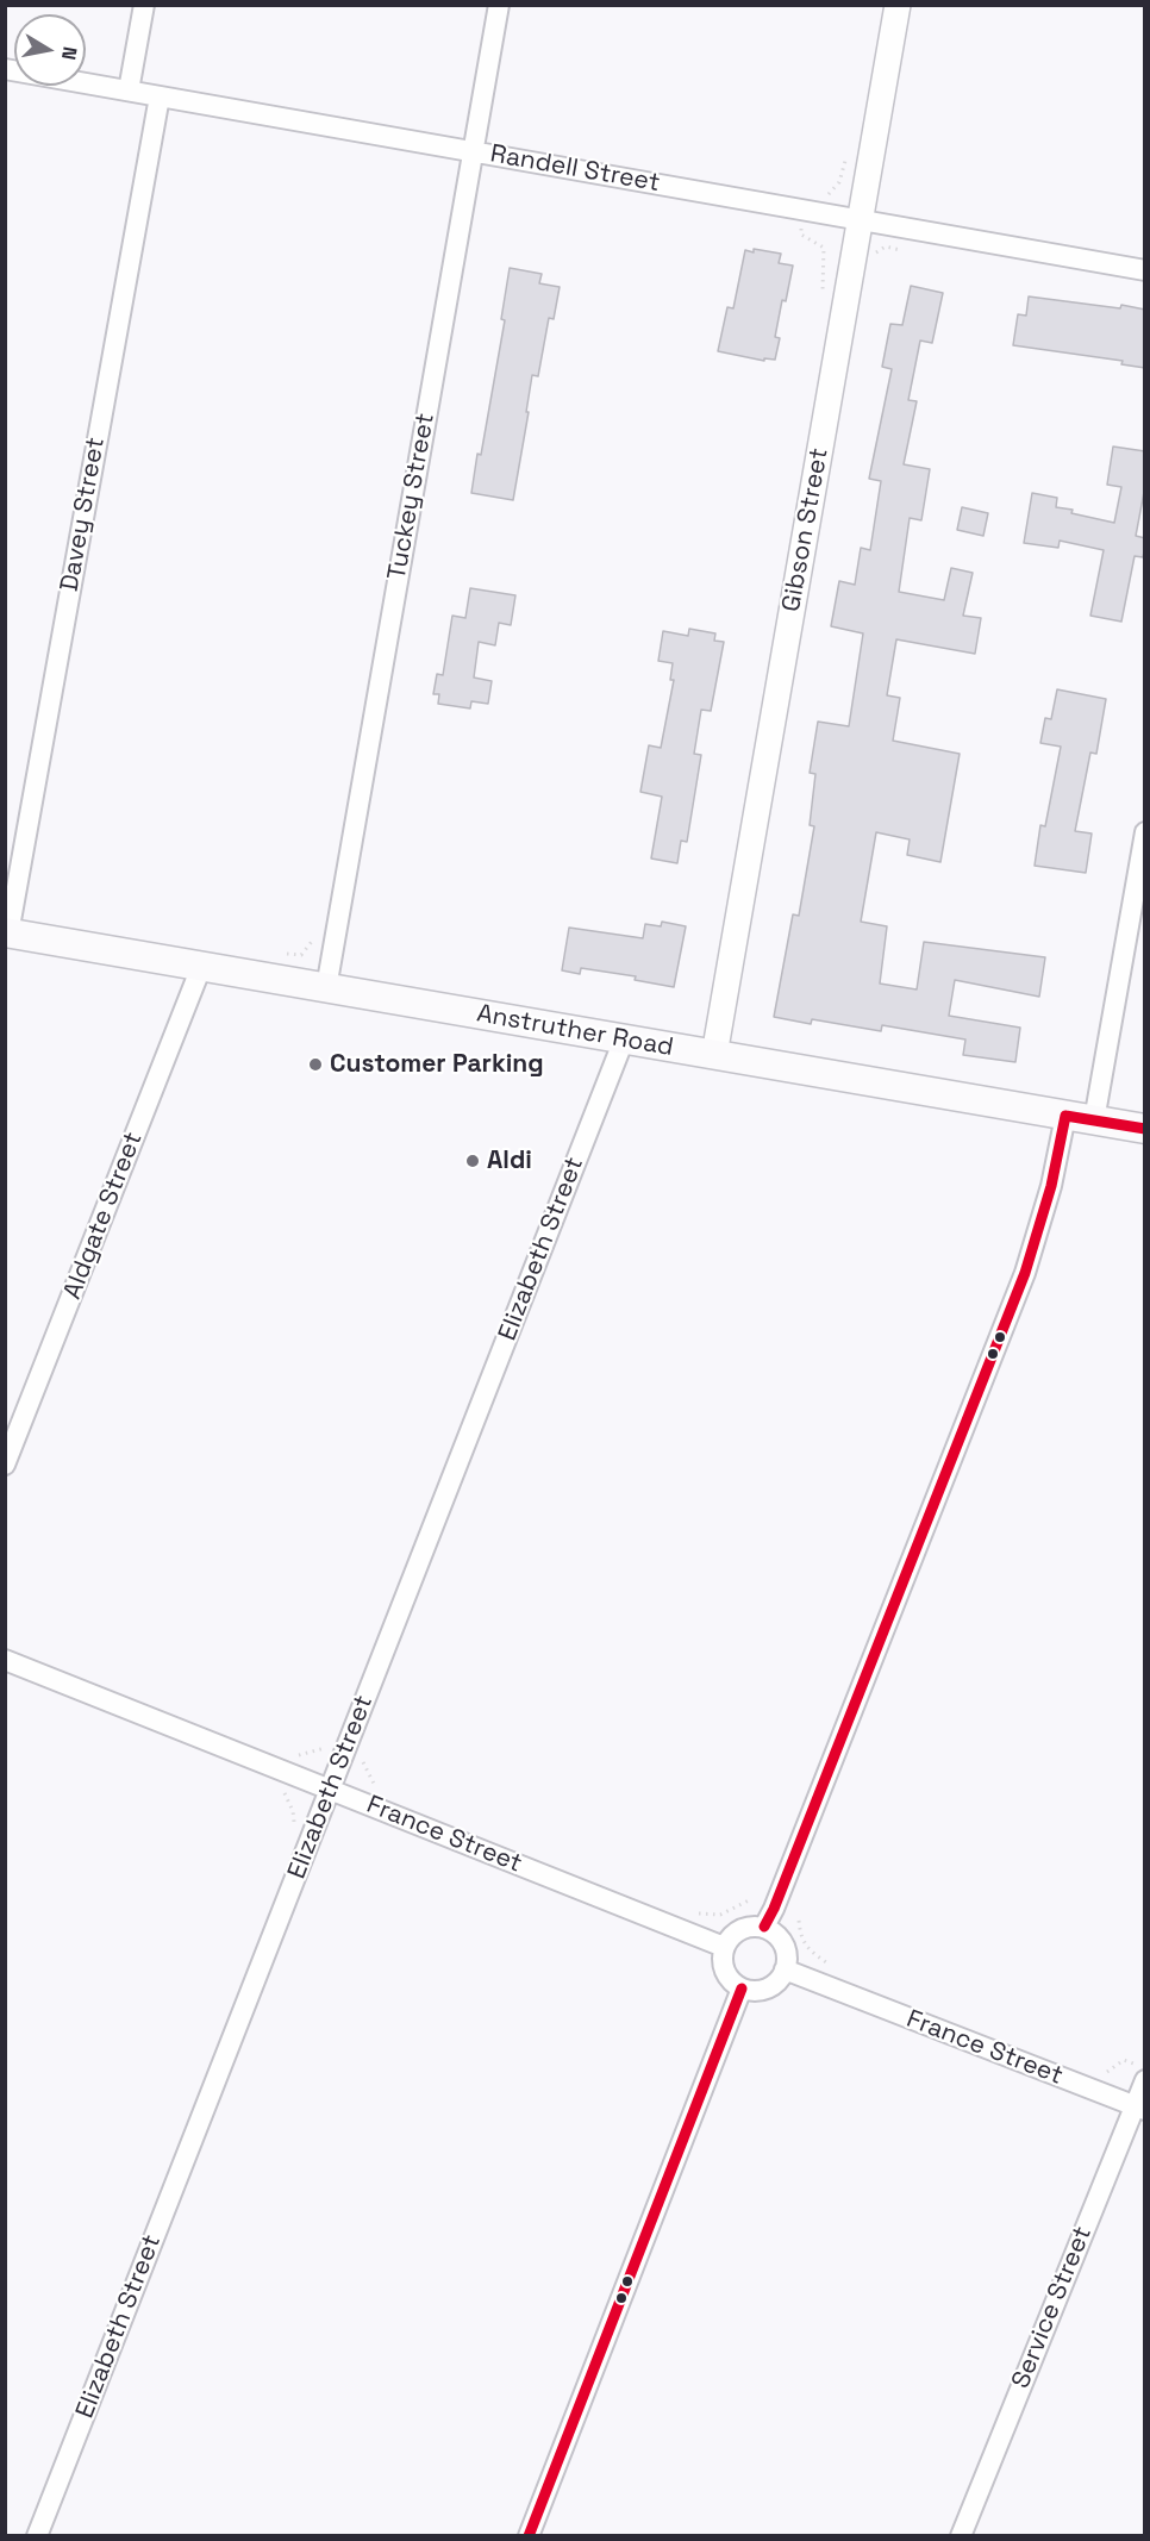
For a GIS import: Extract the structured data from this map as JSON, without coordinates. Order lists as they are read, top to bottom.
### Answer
{
  "streets": {
    "main road": ["Anstruther Road"],
    "street": [
      "Randell Street",
      "Tuckey Street",
      "Davey Street",
      "Gibson Street",
      "Aldgate Street",
      "Elizabeth Street",
      "France Street",
      "Service Street"
    ]
  },
  "crossings": [
    ["Randell Street", "Tuckey Street"],
    ["Randell Street", "Davey Street"],
    ["Randell Street", "Gibson Street"],
    ["Tuckey Street", "Anstruther Road"],
    ["Davey Street", "Anstruther Road"],
    ["Gibson Street", "Anstruther Road"],
    ["Anstruther Road", "Aldgate Street"],
    ["Anstruther Road", "Elizabeth Street"],
    ["Elizabeth Street", "France Street"],
    ["France Street", "Service Street"]
  ],
  "places": ["Customer Parking", "Aldi"],
  "north": "right"
}
